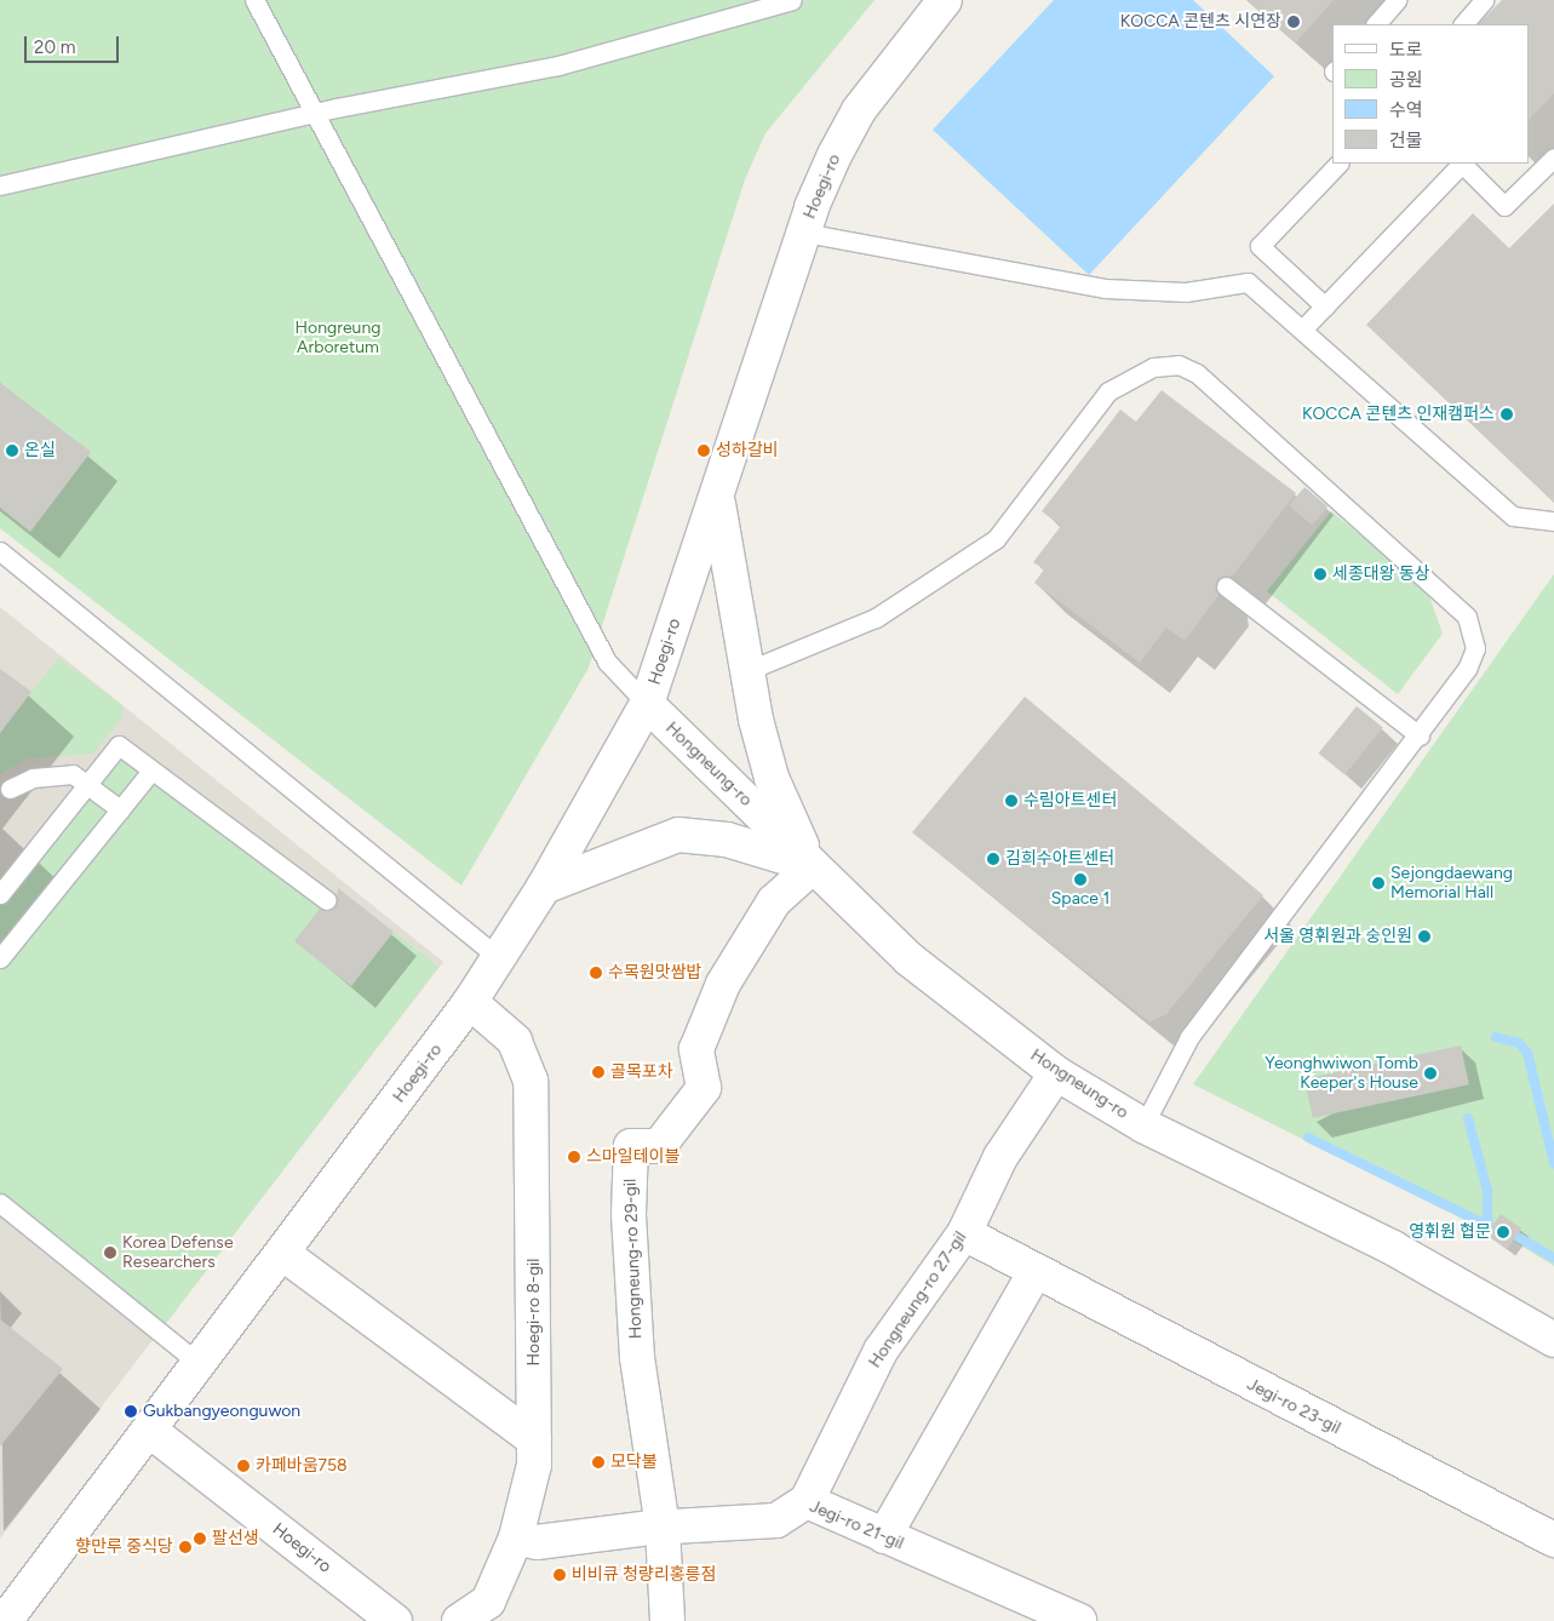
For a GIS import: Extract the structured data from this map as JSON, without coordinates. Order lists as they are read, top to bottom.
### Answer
{
  "streets": {
    "street": [
      "Hoegi-ro",
      "Hongneung-ro",
      "Hongneung-ro 29-gil",
      "Hongneung-ro 27-gil",
      "Hoegi-ro 8-gil",
      "Jegi-ro 23-gil",
      "Jegi-ro 21-gil"
    ]
  },
  "crossings": [
    ["Hoegi-ro", "Hongneung-ro"],
    ["Hoegi-ro", "Hoegi-ro 8-gil"],
    ["Hongneung-ro", "Hongneung-ro 29-gil"],
    ["Hongneung-ro", "Hongneung-ro 27-gil"],
    ["Hongneung-ro 29-gil", "Jegi-ro 21-gil"],
    ["Hongneung-ro 27-gil", "Jegi-ro 23-gil"],
    ["Hongneung-ro 27-gil", "Jegi-ro 21-gil"],
    ["Hoegi-ro 8-gil", "Jegi-ro 21-gil"]
  ],
  "parks": ["Hongreung Arboretum"],
  "places": [
    "KOCCA 콘텐츠 시연장",
    "KOCCA 콘텐츠 인재캠퍼스",
    "온실",
    "성하갈비",
    "세종대왕 동상",
    "수림아트센터",
    "김희수아트센터",
    "Space 1",
    "Sejongdaewang Memorial Hall",
    "서울 영휘원과 숭인원",
    "수목원맛쌈밥",
    "골목포차",
    "Yeonghwiwon Tomb Keeper's House",
    "스마일테이블",
    "영휘원 협문",
    "Korea Defense Researchers",
    "Gukbangyeonguwon",
    "모닥불",
    "카페바움758",
    "팔선생",
    "향만루 중식당",
    "비비큐 청량리홍릉점"
  ],
  "legend": [
    "도로",
    "공원",
    "수역",
    "건물"
  ],
  "scale_bar": "20 m"
}
